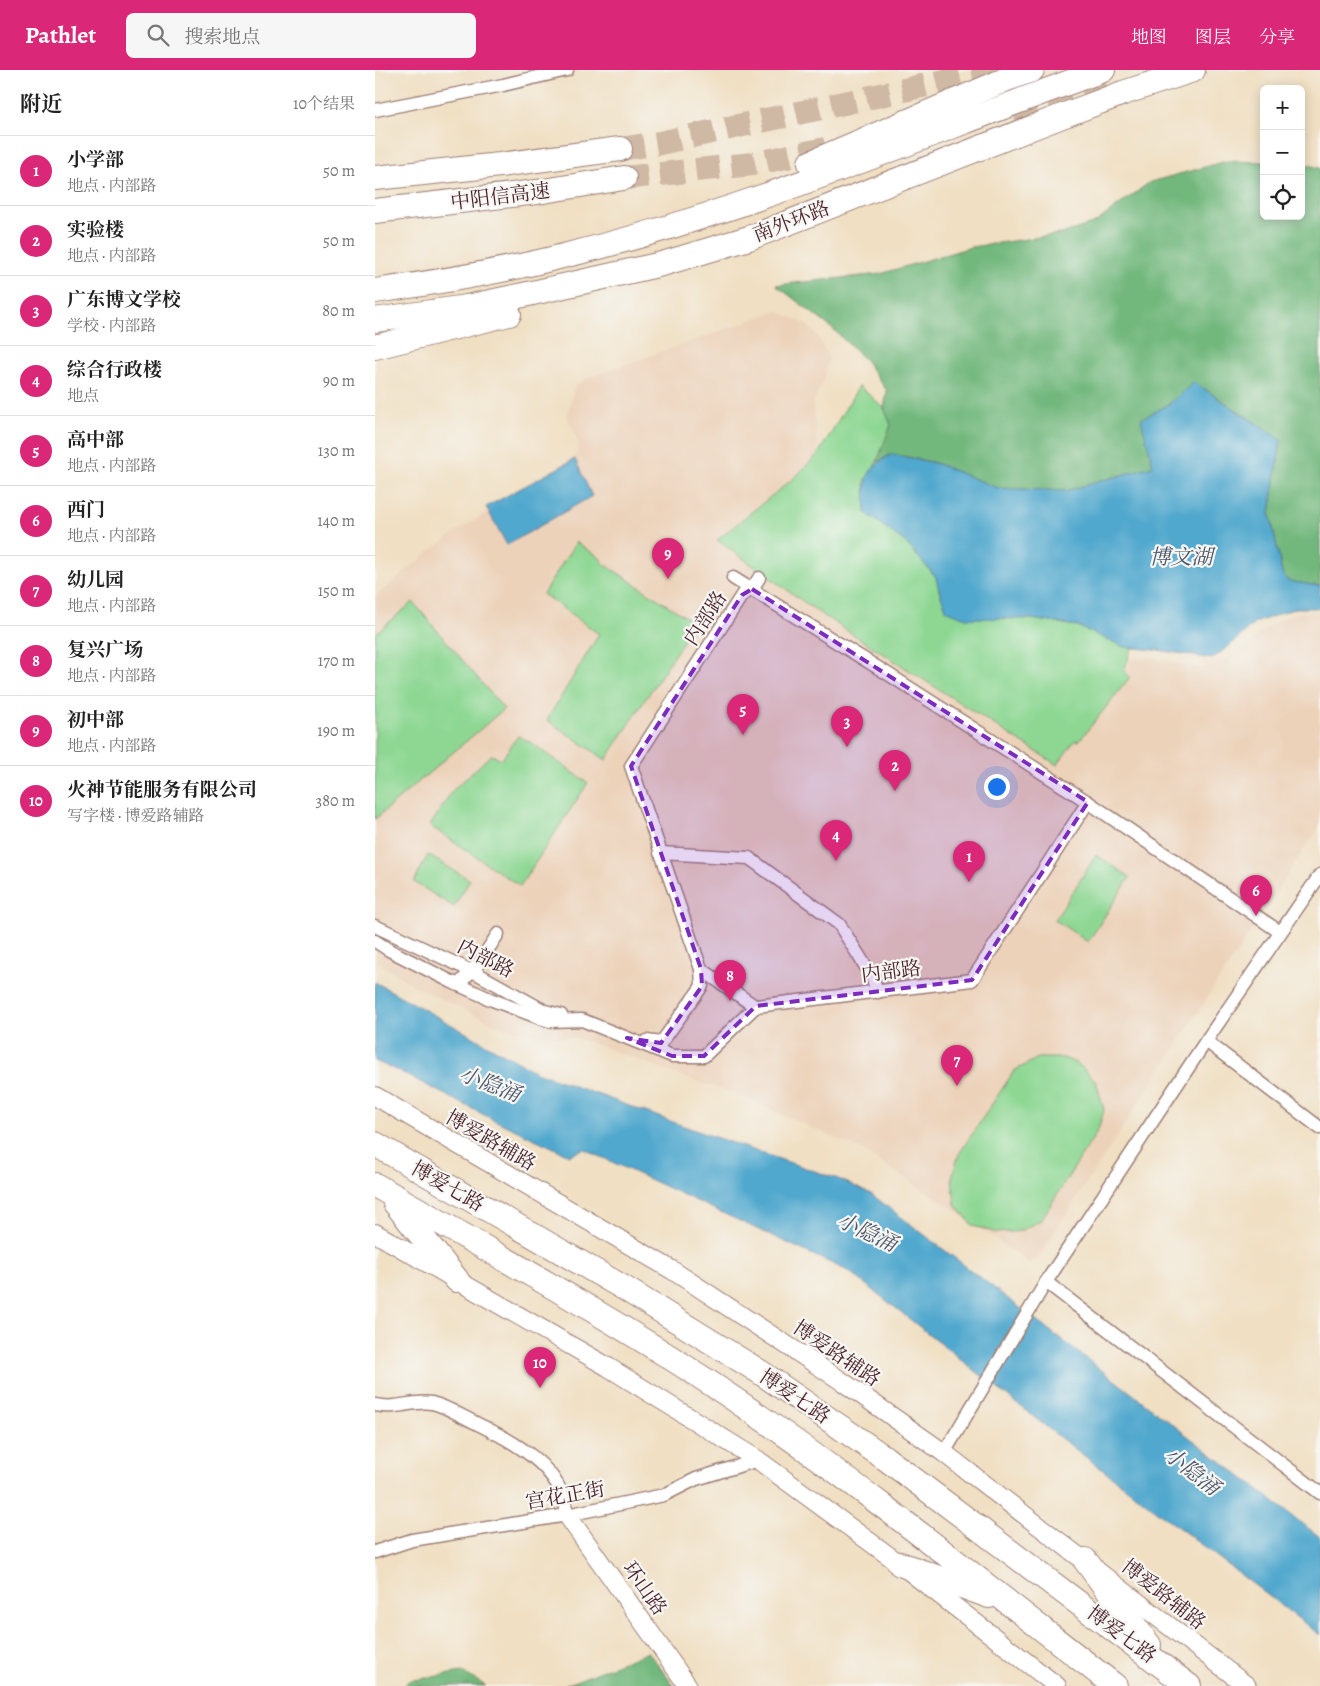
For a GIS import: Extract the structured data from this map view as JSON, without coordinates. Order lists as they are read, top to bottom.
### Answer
{
  "streets": {
    "highway": ["中阳信高速", "南外环路", "博爱七路"],
    "street": [
      "内部路",
      "博爱路辅路",
      "宫花正街",
      "环山路"
    ]
  },
  "crossings": [
    ["宫花正街", "环山路"]
  ],
  "water": ["博文湖", "小隐涌"],
  "page": {
    "header": "Pathlet",
    "search": "搜索地点",
    "nav": ["地图", "图层", "分享"],
    "heading": ["附近", "10个结果"],
    "map_buttons": ["+", "−"],
    "list": [
      {
        "mark": "1",
        "name": "小学部",
        "note": "地点 · 内部路",
        "value": "50 m"
      },
      {
        "mark": "2",
        "name": "实验楼",
        "note": "地点 · 内部路",
        "value": "50 m"
      },
      {
        "mark": "3",
        "name": "广东博文学校",
        "note": "学校 · 内部路",
        "value": "80 m"
      },
      {
        "mark": "4",
        "name": "综合行政楼",
        "note": "地点",
        "value": "90 m"
      },
      {
        "mark": "5",
        "name": "高中部",
        "note": "地点 · 内部路",
        "value": "130 m"
      },
      {
        "mark": "6",
        "name": "西门",
        "note": "地点 · 内部路",
        "value": "140 m"
      },
      {
        "mark": "7",
        "name": "幼儿园",
        "note": "地点 · 内部路",
        "value": "150 m"
      },
      {
        "mark": "8",
        "name": "复兴广场",
        "note": "地点 · 内部路",
        "value": "170 m"
      },
      {
        "mark": "9",
        "name": "初中部",
        "note": "地点 · 内部路",
        "value": "190 m"
      },
      {
        "mark": "10",
        "name": "火神节能服务有限公司",
        "note": "写字楼 · 博爱路辅路",
        "value": "380 m"
      }
    ],
    "pins": [
      "9",
      "5",
      "3",
      "2",
      "4",
      "1",
      "6",
      "8",
      "7",
      "10"
    ]
  }
}
